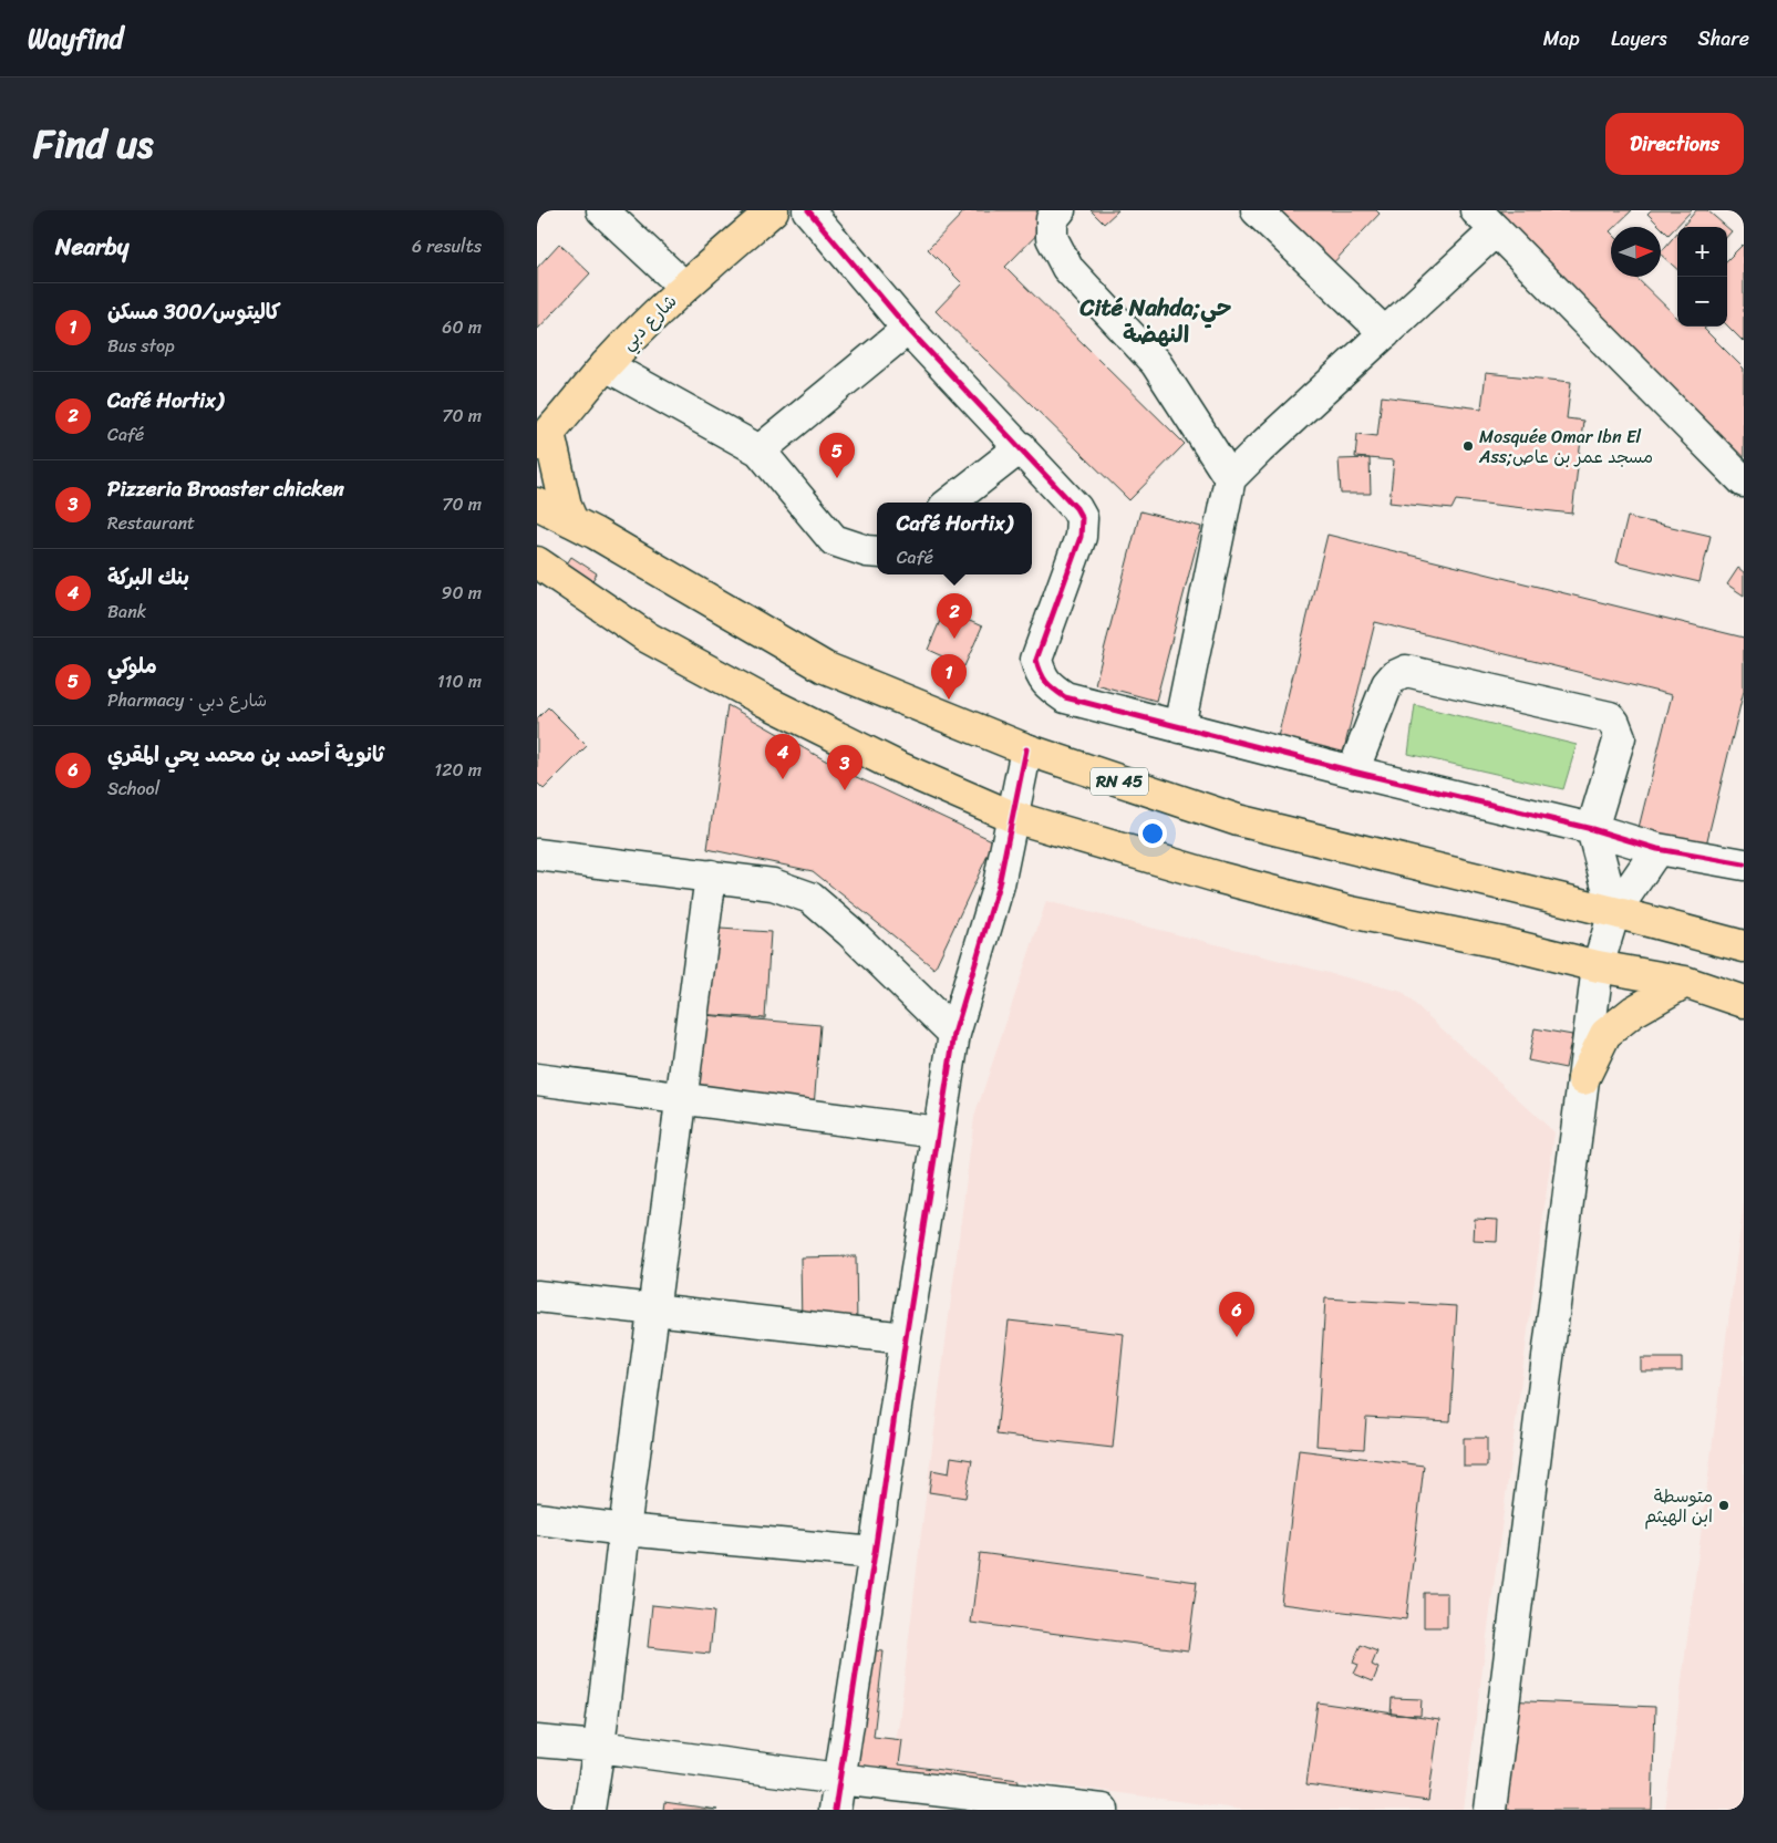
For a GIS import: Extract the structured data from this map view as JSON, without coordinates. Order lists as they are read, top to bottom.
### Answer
{
  "streets": {
    "main road": ["شارع دبي", "RN 45"]
  },
  "districts": ["Cité Nahda;حي النهضة"],
  "places": ["Mosquée Omar Ibn El Ass;مسجد عمر بن عاص", "متوسطة ابن الهيثم"],
  "north": "right",
  "page": {
    "header": "Wayfind",
    "nav": ["Map", "Layers", "Share"],
    "title": "Find us",
    "buttons": "Directions",
    "heading": ["Nearby", "6 results"],
    "map_buttons": ["+", "−"],
    "list": [
      {
        "mark": "1",
        "name": "كاليتوس/300 مسكن",
        "note": "Bus stop",
        "value": "60 m"
      },
      {
        "mark": "2",
        "name": "Café Hortix)",
        "note": "Café",
        "value": "70 m"
      },
      {
        "mark": "3",
        "name": "Pizzeria Broaster chicken",
        "note": "Restaurant",
        "value": "70 m"
      },
      {
        "mark": "4",
        "name": "بنك البركة",
        "note": "Bank",
        "value": "90 m"
      },
      {
        "mark": "5",
        "name": "ملوكي",
        "note": "Pharmacy · شارع دبي",
        "value": "110 m"
      },
      {
        "mark": "6",
        "name": "ثانوية أحمد بن محمد يحي المقري",
        "note": "School",
        "value": "120 m"
      }
    ],
    "pins": [
      "5",
      "2",
      "1",
      "4",
      "3",
      "6"
    ],
    "popup": ["Café Hortix)", "Café"]
  }
}
